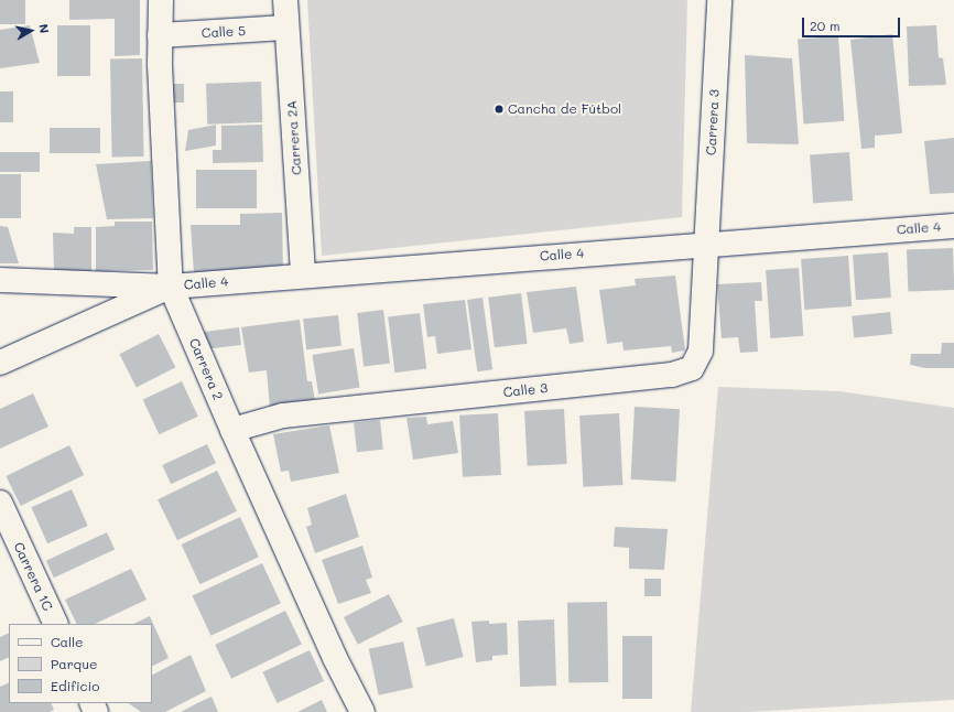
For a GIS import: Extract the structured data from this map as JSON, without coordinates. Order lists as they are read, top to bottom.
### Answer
{
  "streets": {
    "street": [
      "Calle 5",
      "Carrera 3",
      "Carrera 2A",
      "Calle 4",
      "Carrera 2",
      "Calle 3",
      "Carrera 1C"
    ]
  },
  "crossings": [
    ["Calle 5", "Carrera 2A"],
    ["Calle 5", "Carrera 2"],
    ["Carrera 3", "Calle 4"],
    ["Carrera 3", "Calle 3"],
    ["Carrera 2A", "Calle 4"],
    ["Calle 4", "Carrera 2"],
    ["Calle 4", "Calle 3"],
    ["Carrera 2", "Calle 3"]
  ],
  "places": ["Cancha de Fútbol"],
  "legend": ["Calle", "Parque", "Edificio"],
  "scale_bar": "20 m",
  "north": "right"
}
